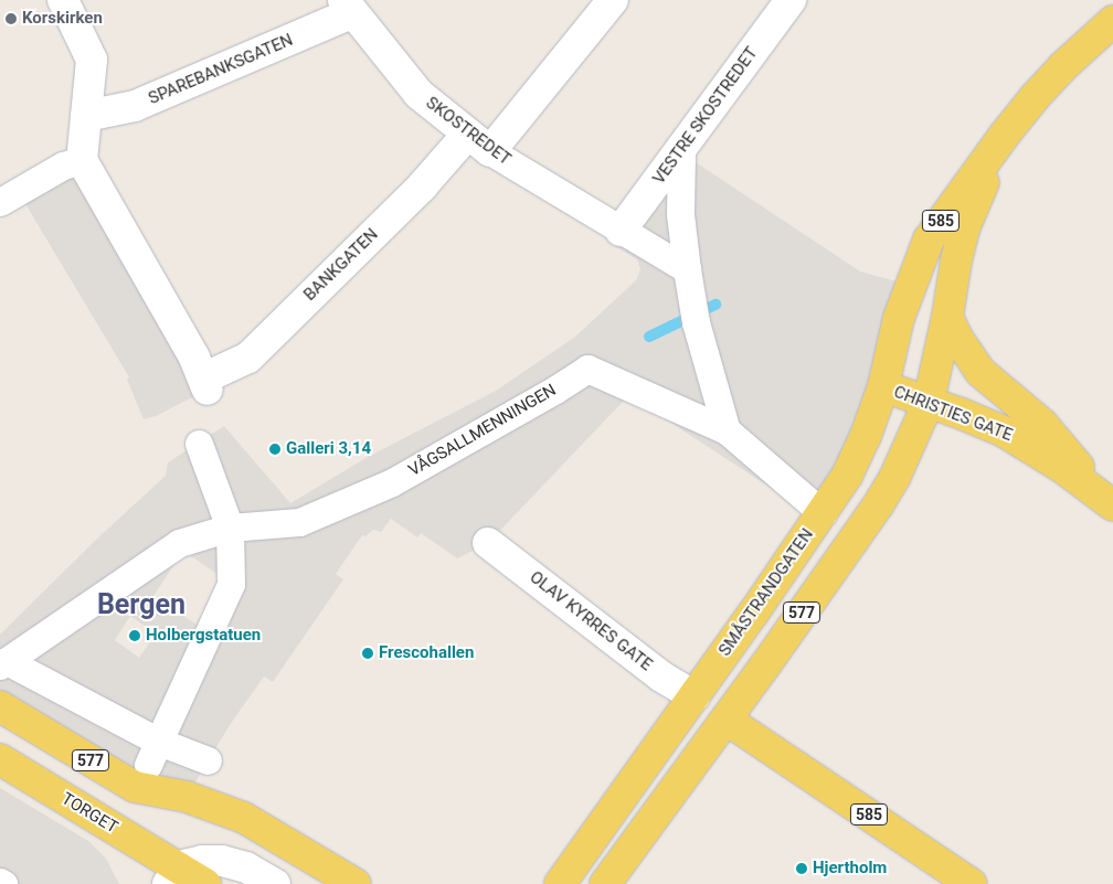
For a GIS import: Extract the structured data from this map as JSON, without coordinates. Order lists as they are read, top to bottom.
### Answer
{
  "streets": {
    "main road": [
      "585",
      "CHRISTIES GATE",
      "SMÅSTRANDGATEN",
      "577",
      "TORGET"
    ],
    "street": [
      "SPAREBANKSGATEN",
      "VESTRE SKOSTREDET",
      "SKOSTREDET",
      "BANKGATEN",
      "VÅGSALLMENNINGEN",
      "OLAV KYRRES GATE"
    ]
  },
  "crossings": [
    ["SPAREBANKSGATEN", "SKOSTREDET"],
    ["VESTRE SKOSTREDET", "SKOSTREDET"],
    ["SKOSTREDET", "BANKGATEN"],
    ["585", "CHRISTIES GATE"],
    ["585", "SMÅSTRANDGATEN"],
    ["585", "577"],
    ["CHRISTIES GATE", "SMÅSTRANDGATEN"],
    ["CHRISTIES GATE", "577"],
    ["VÅGSALLMENNINGEN", "SMÅSTRANDGATEN"],
    ["SMÅSTRANDGATEN", "OLAV KYRRES GATE"]
  ],
  "districts": ["Bergen"],
  "places": [
    "Korskirken",
    "Galleri 3,14",
    "Holbergstatuen",
    "Frescohallen",
    "Hjertholm"
  ]
}
